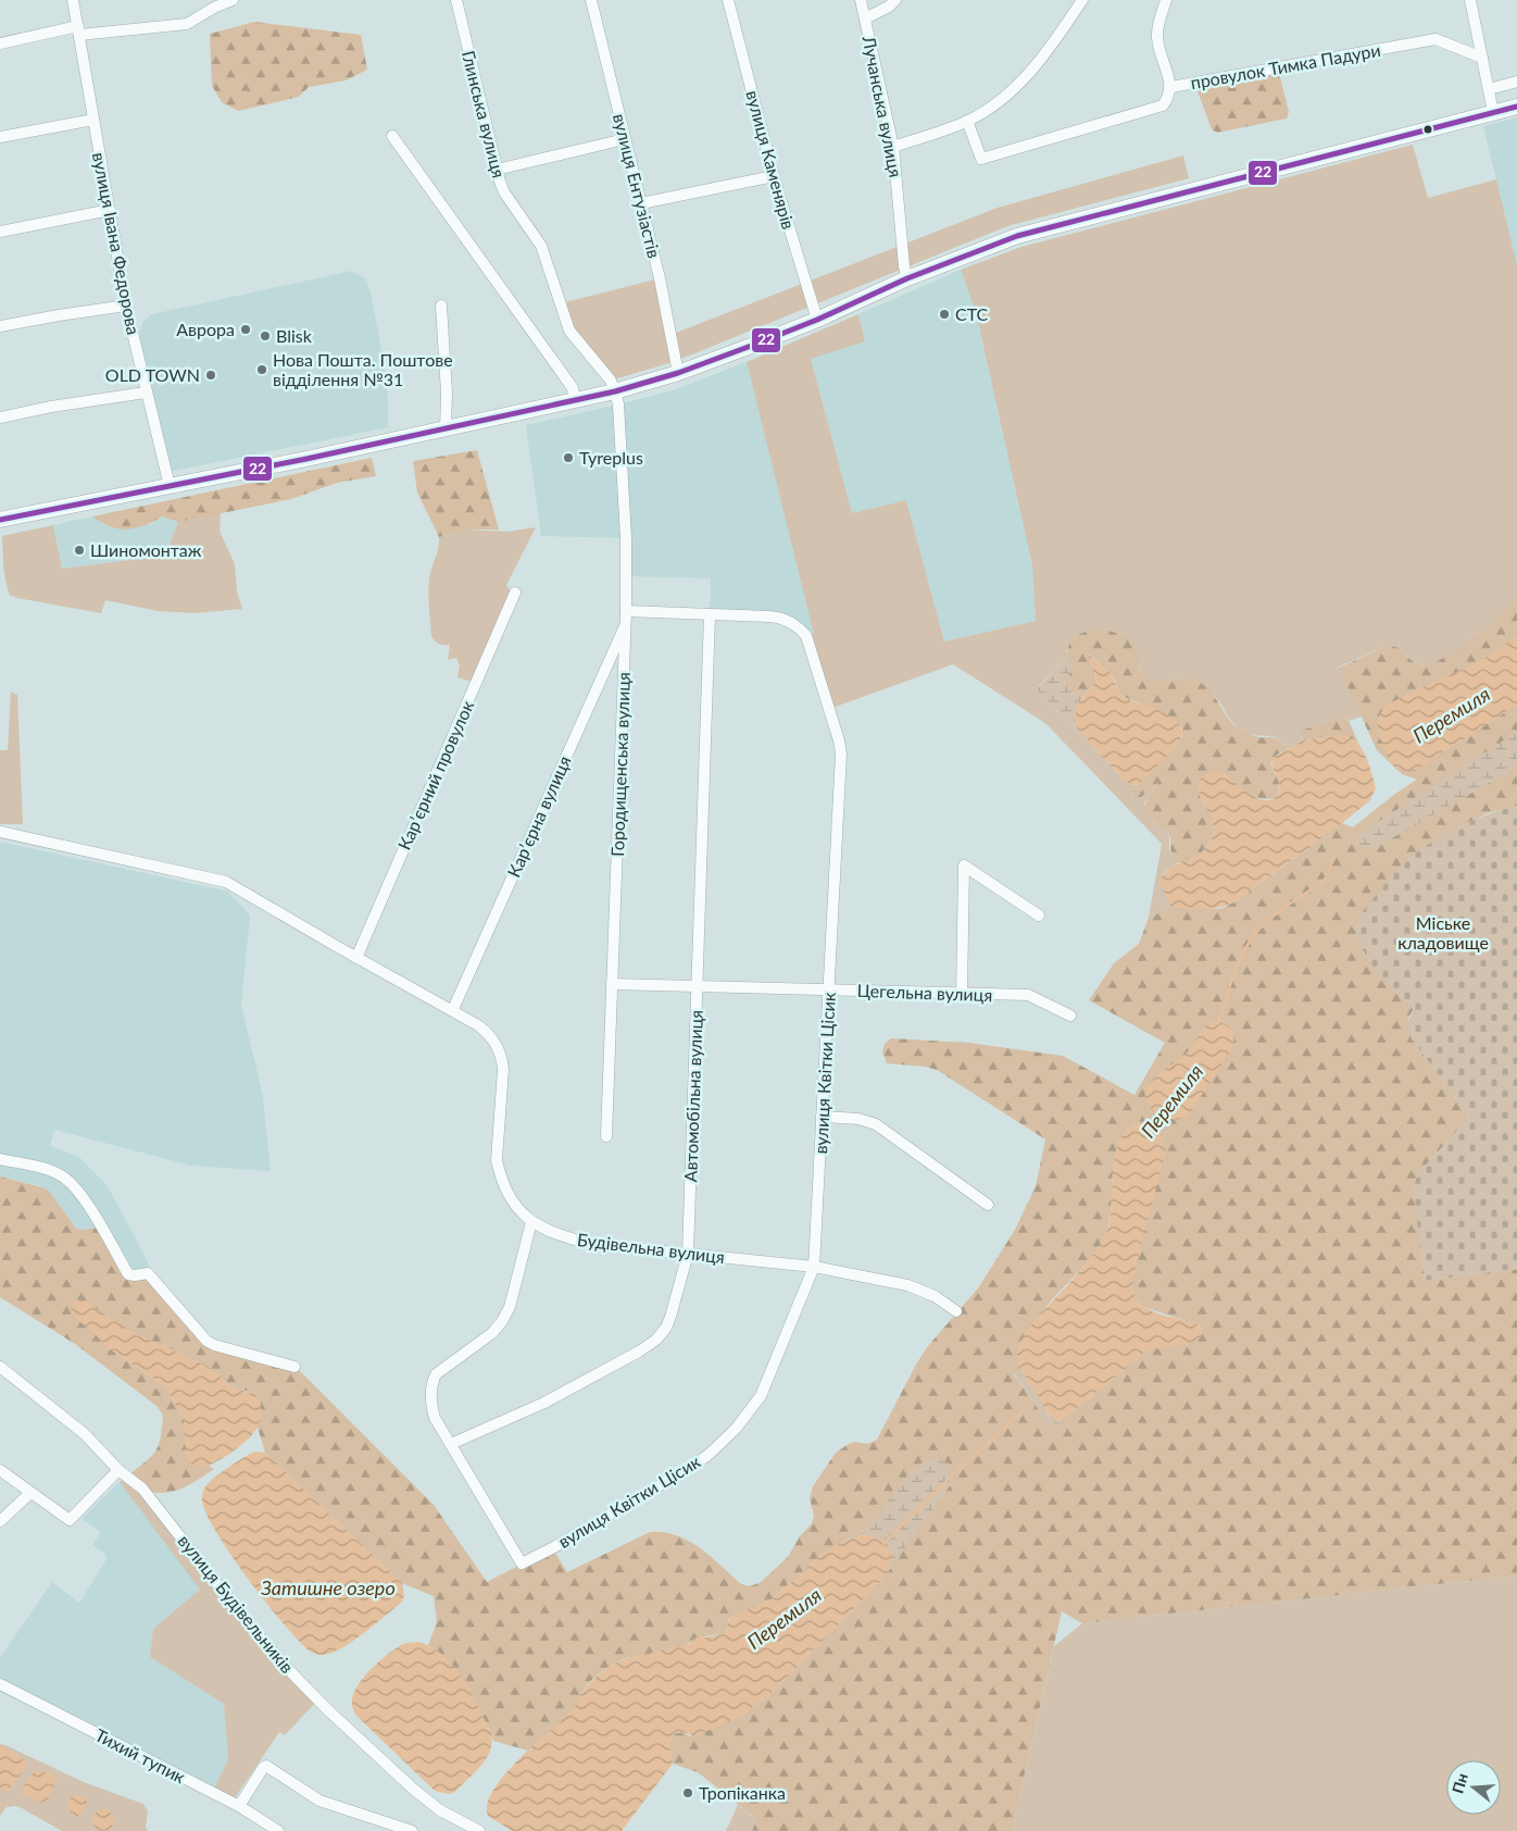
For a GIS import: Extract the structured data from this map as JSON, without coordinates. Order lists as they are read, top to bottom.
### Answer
{
  "streets": {
    "street": [
      "провулок Тимка Падури",
      "Лучанська вулиця",
      "Глинська вулиця",
      "вулиця Каменярів",
      "вулиця Ентузіастів",
      "вулиця Івана Федорова",
      "Городищенська вулиця",
      "Карʼєрний провулок",
      "Карʼєрна вулиця",
      "Цегельна вулиця",
      "вулиця Квітки Цісик",
      "Автомобільна вулиця",
      "Будівельна вулиця",
      "вулиця Будівельників",
      "Тихий тупик"
    ]
  },
  "crossings": [
    ["Глинська вулиця", "Городищенська вулиця"],
    ["Городищенська вулиця", "Карʼєрна вулиця"],
    ["Городищенська вулиця", "Цегельна вулиця"],
    ["Городищенська вулиця", "вулиця Квітки Цісик"],
    ["Карʼєрний провулок", "Будівельна вулиця"],
    ["Карʼєрна вулиця", "Будівельна вулиця"],
    ["Цегельна вулиця", "вулиця Квітки Цісик"],
    ["Цегельна вулиця", "Автомобільна вулиця"],
    ["вулиця Квітки Цісик", "Автомобільна вулиця"],
    ["вулиця Квітки Цісик", "Будівельна вулиця"],
    ["Автомобільна вулиця", "Будівельна вулиця"]
  ],
  "water": ["Перемиля", "Затишне озеро"],
  "parks": ["Міське кладовище"],
  "places": [
    "СТС",
    "Аврора",
    "Blisk",
    "Нова Пошта. Поштове відділення №31",
    "OLD TOWN",
    "Tyreplus",
    "Шиномонтаж",
    "Тропіканка"
  ],
  "lines": ["transit line 22"],
  "north": "left"
}
